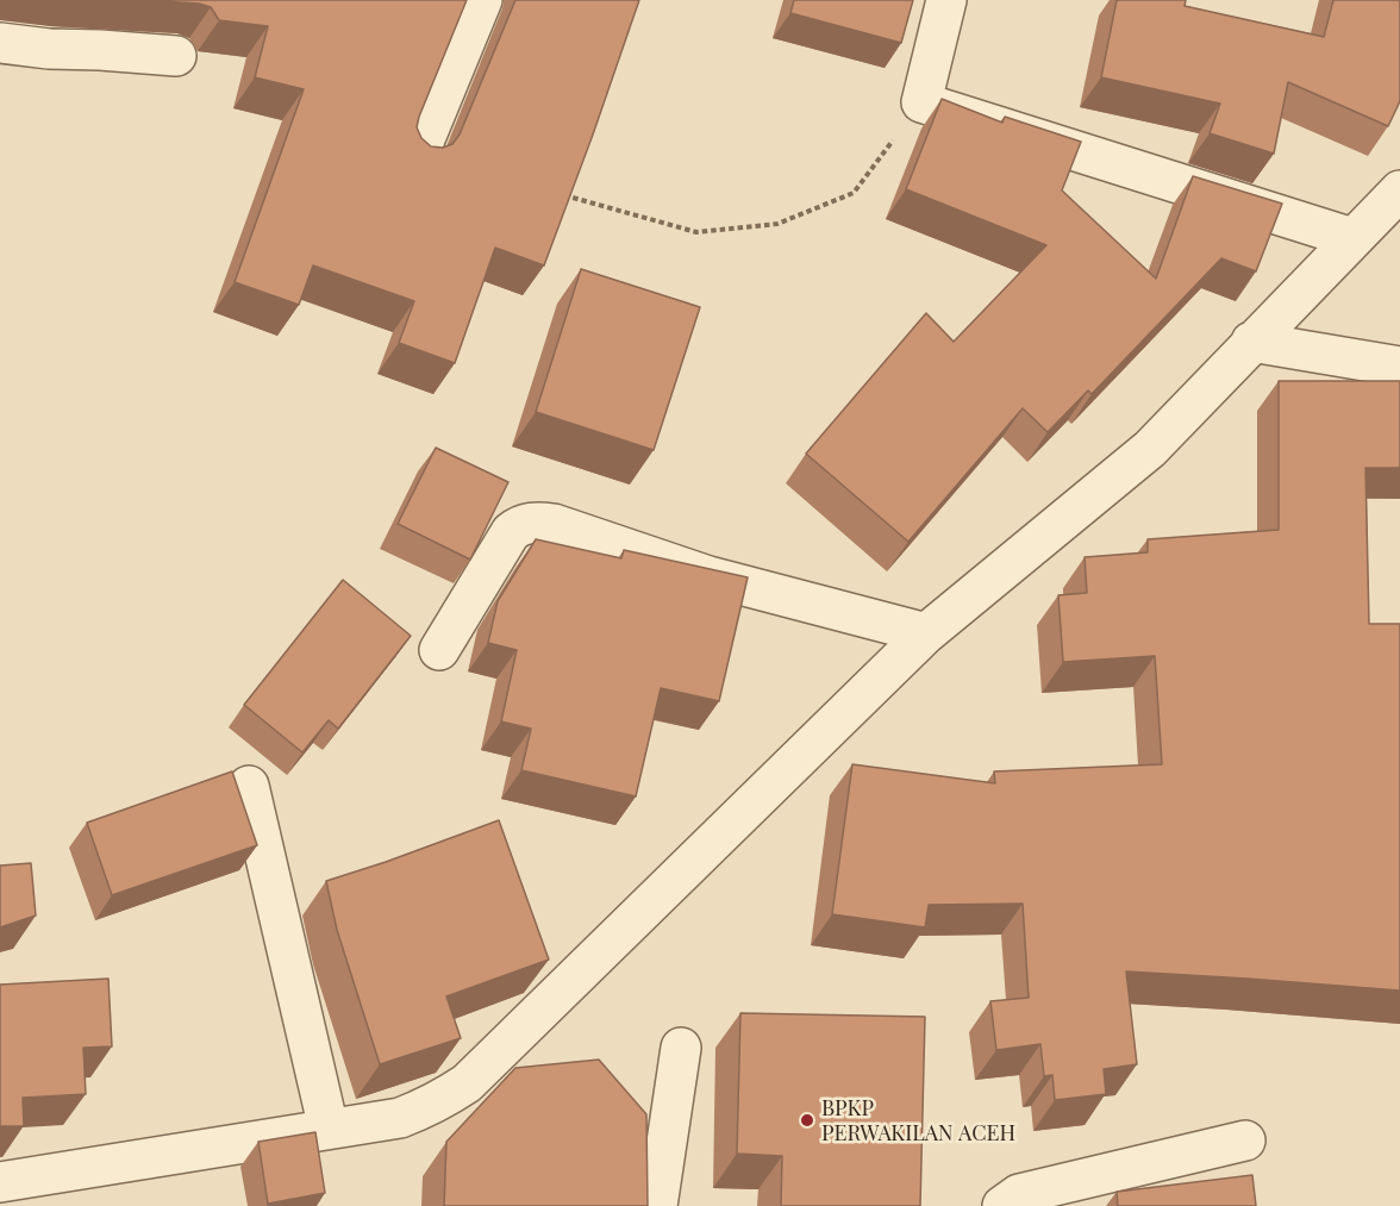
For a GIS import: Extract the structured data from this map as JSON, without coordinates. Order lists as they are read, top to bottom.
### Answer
{
  "places": ["BPKP PERWAKILAN ACEH"]
}
